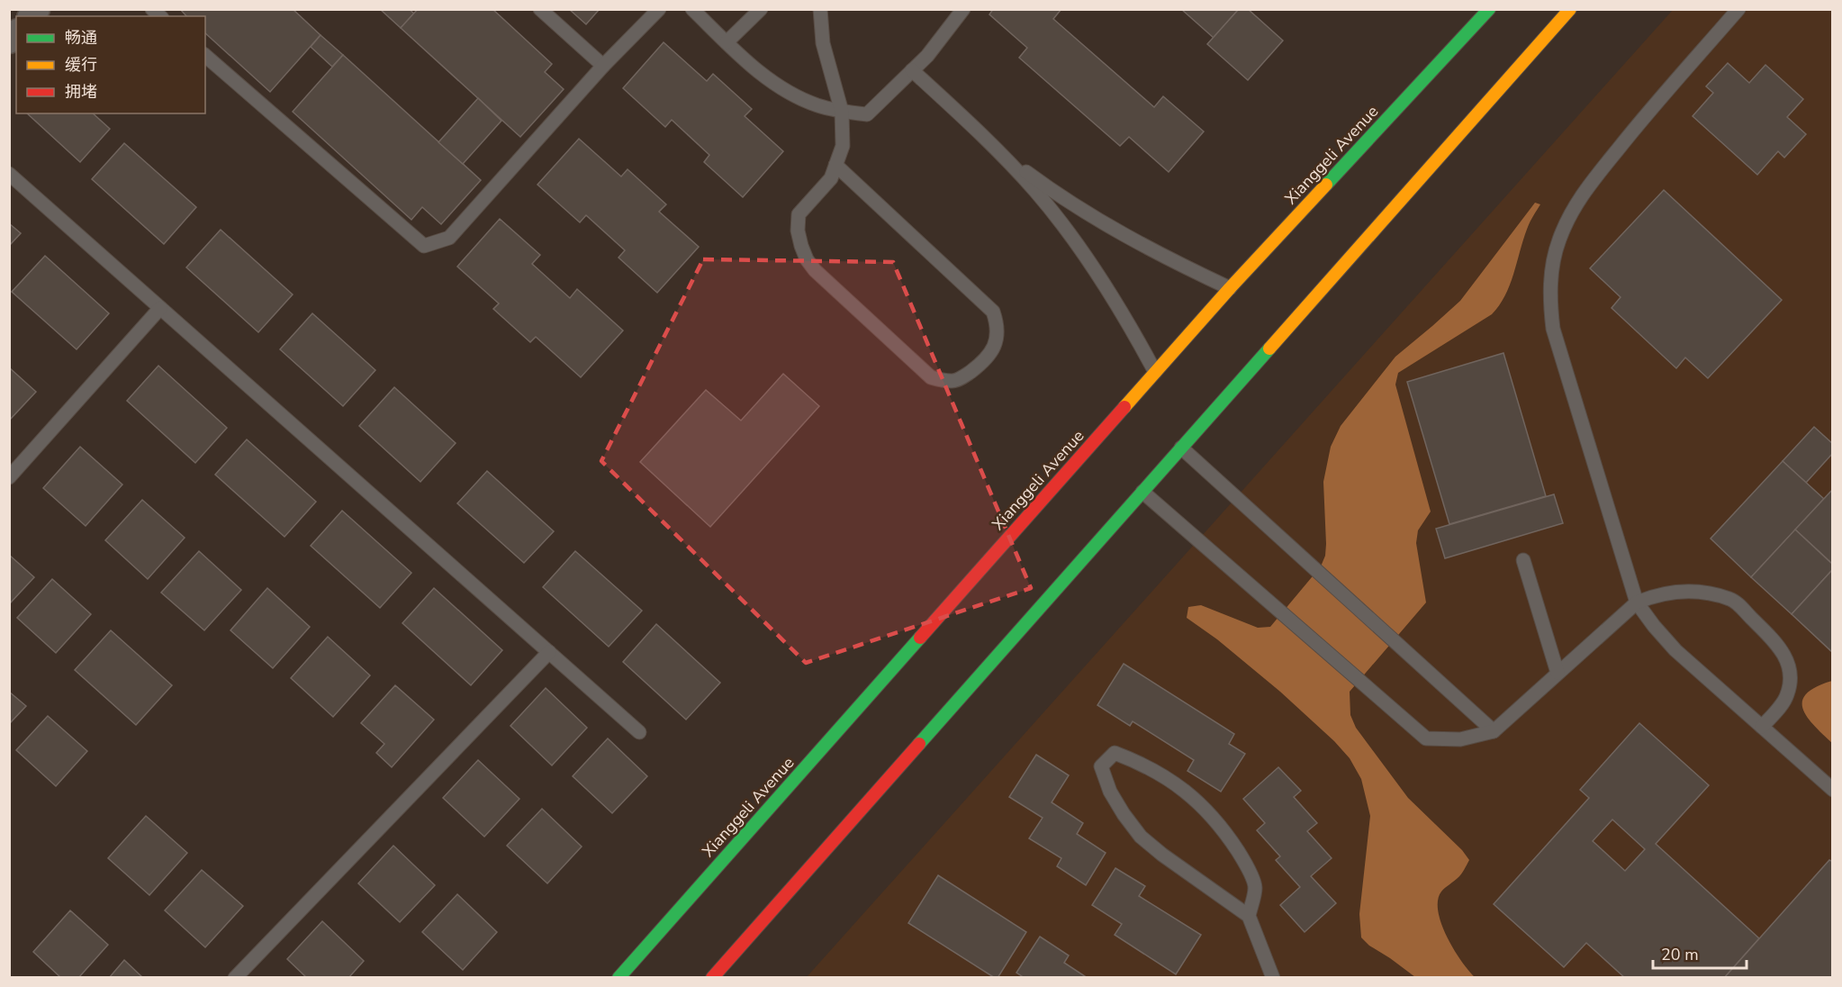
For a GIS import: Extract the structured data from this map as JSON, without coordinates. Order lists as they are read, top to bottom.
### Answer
{
  "streets": {
    "main road": ["Xianggeli Avenue"]
  },
  "legend": ["畅通", "缓行", "拥堵"],
  "scale_bar": "20 m"
}
